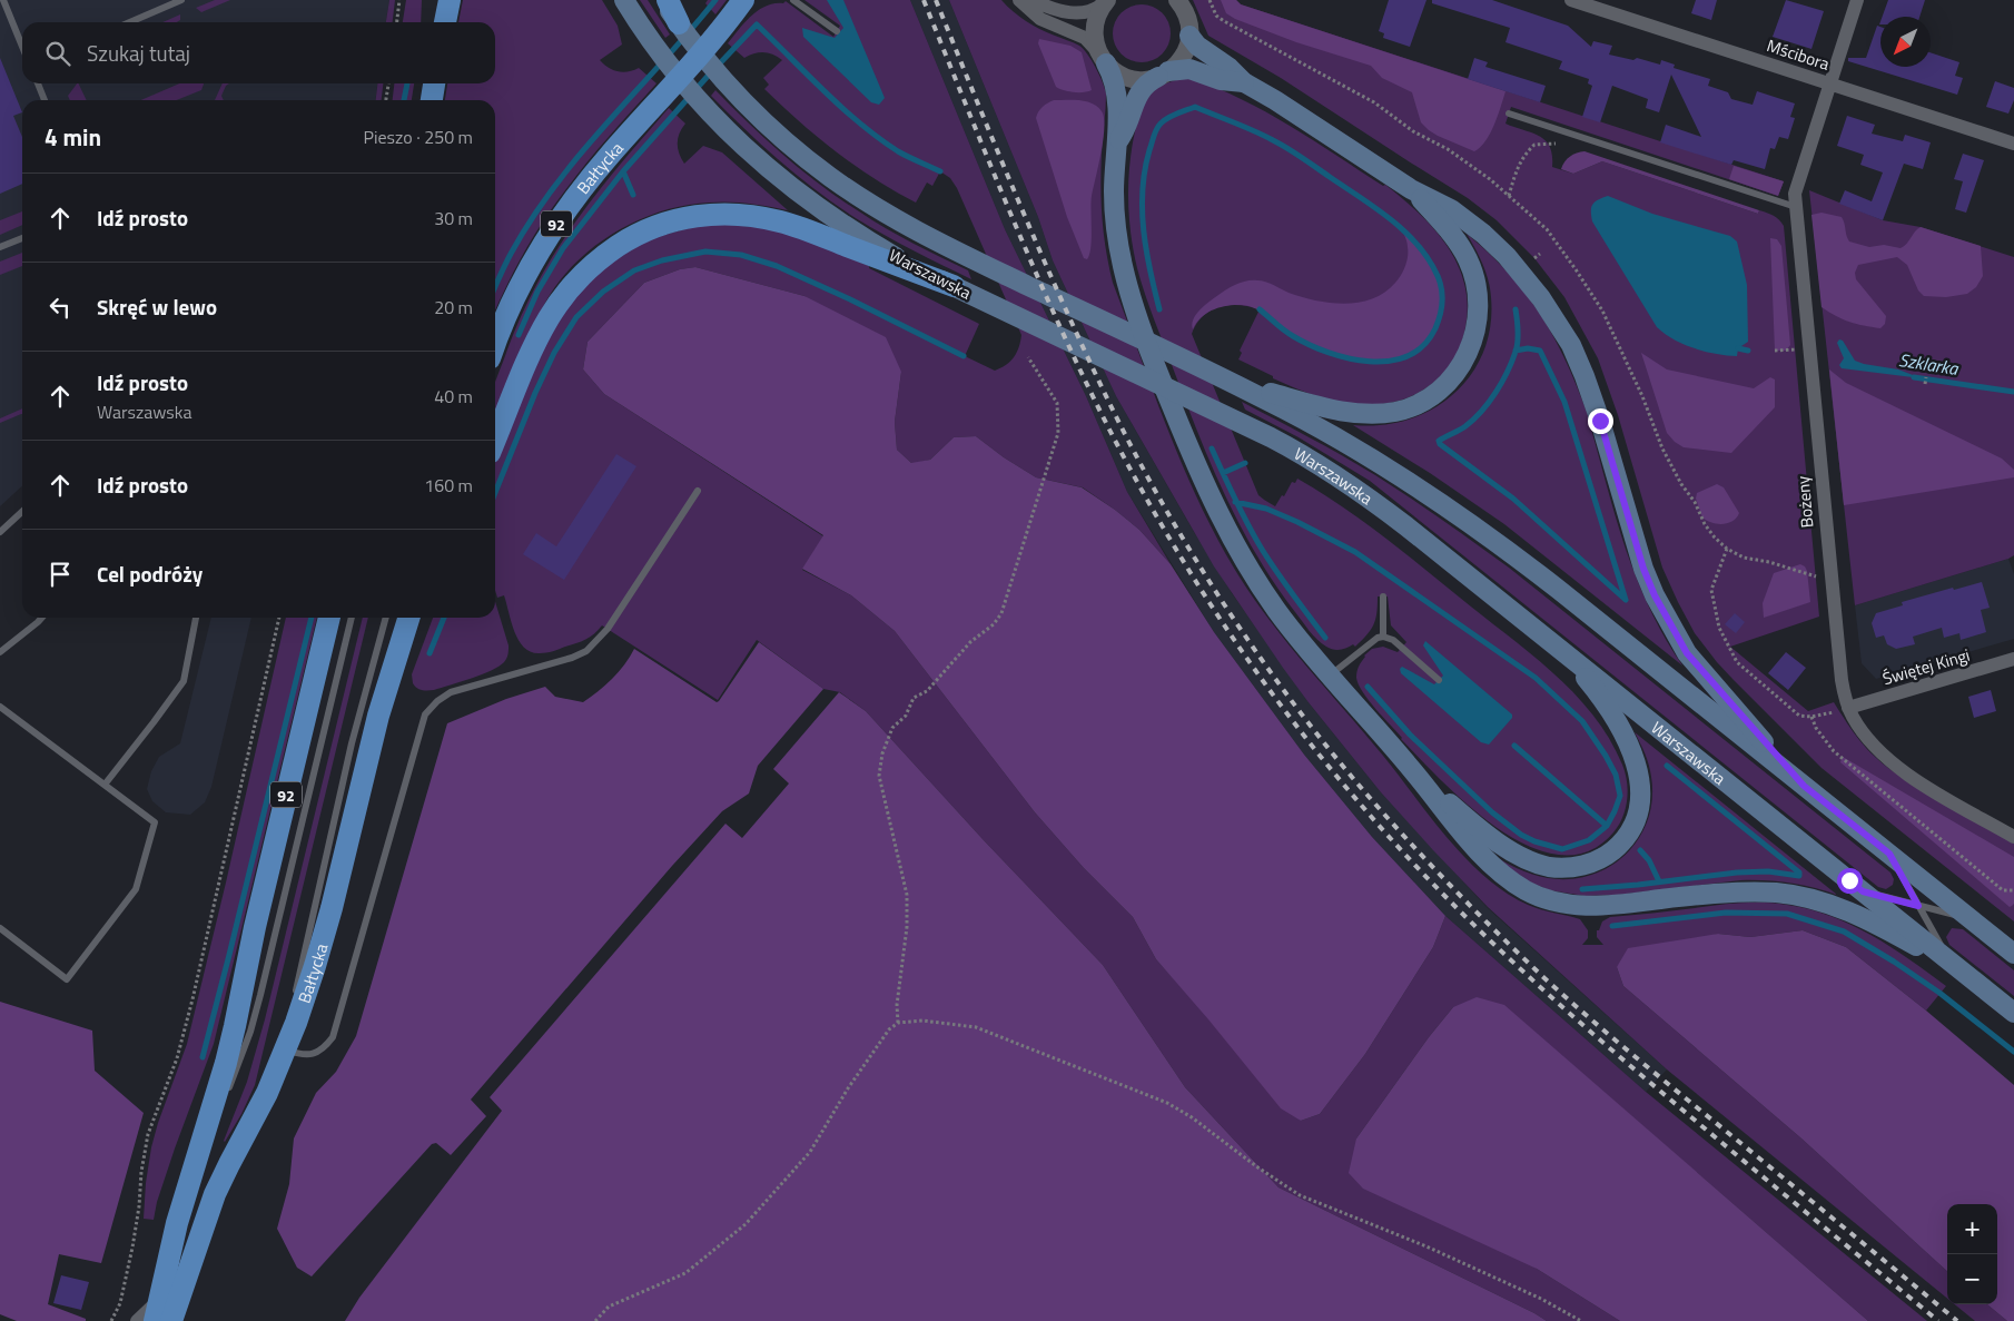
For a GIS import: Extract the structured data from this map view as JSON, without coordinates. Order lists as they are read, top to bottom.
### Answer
{
  "streets": {
    "main road": ["Bałtycka", "92", "Warszawska"],
    "street": ["Mścibora", "Bożeny", "Świętej Kingi"]
  },
  "crossings": [
    ["Mścibora", "Bożeny"],
    ["Bożeny", "Świętej Kingi"]
  ],
  "water": ["Szklarka"],
  "north": "bottom left",
  "page": {
    "search": "Szukaj tutaj",
    "heading": ["4 min", "Pieszo · 250 m"],
    "list": [
      ["Idź prosto", "30 m"],
      ["Skręć w lewo", "20 m"],
      ["Idź prosto", "Warszawska", "40 m"],
      ["Idź prosto", "160 m"],
      "Cel podróży"
    ],
    "map_buttons": ["+", "−"]
  }
}
